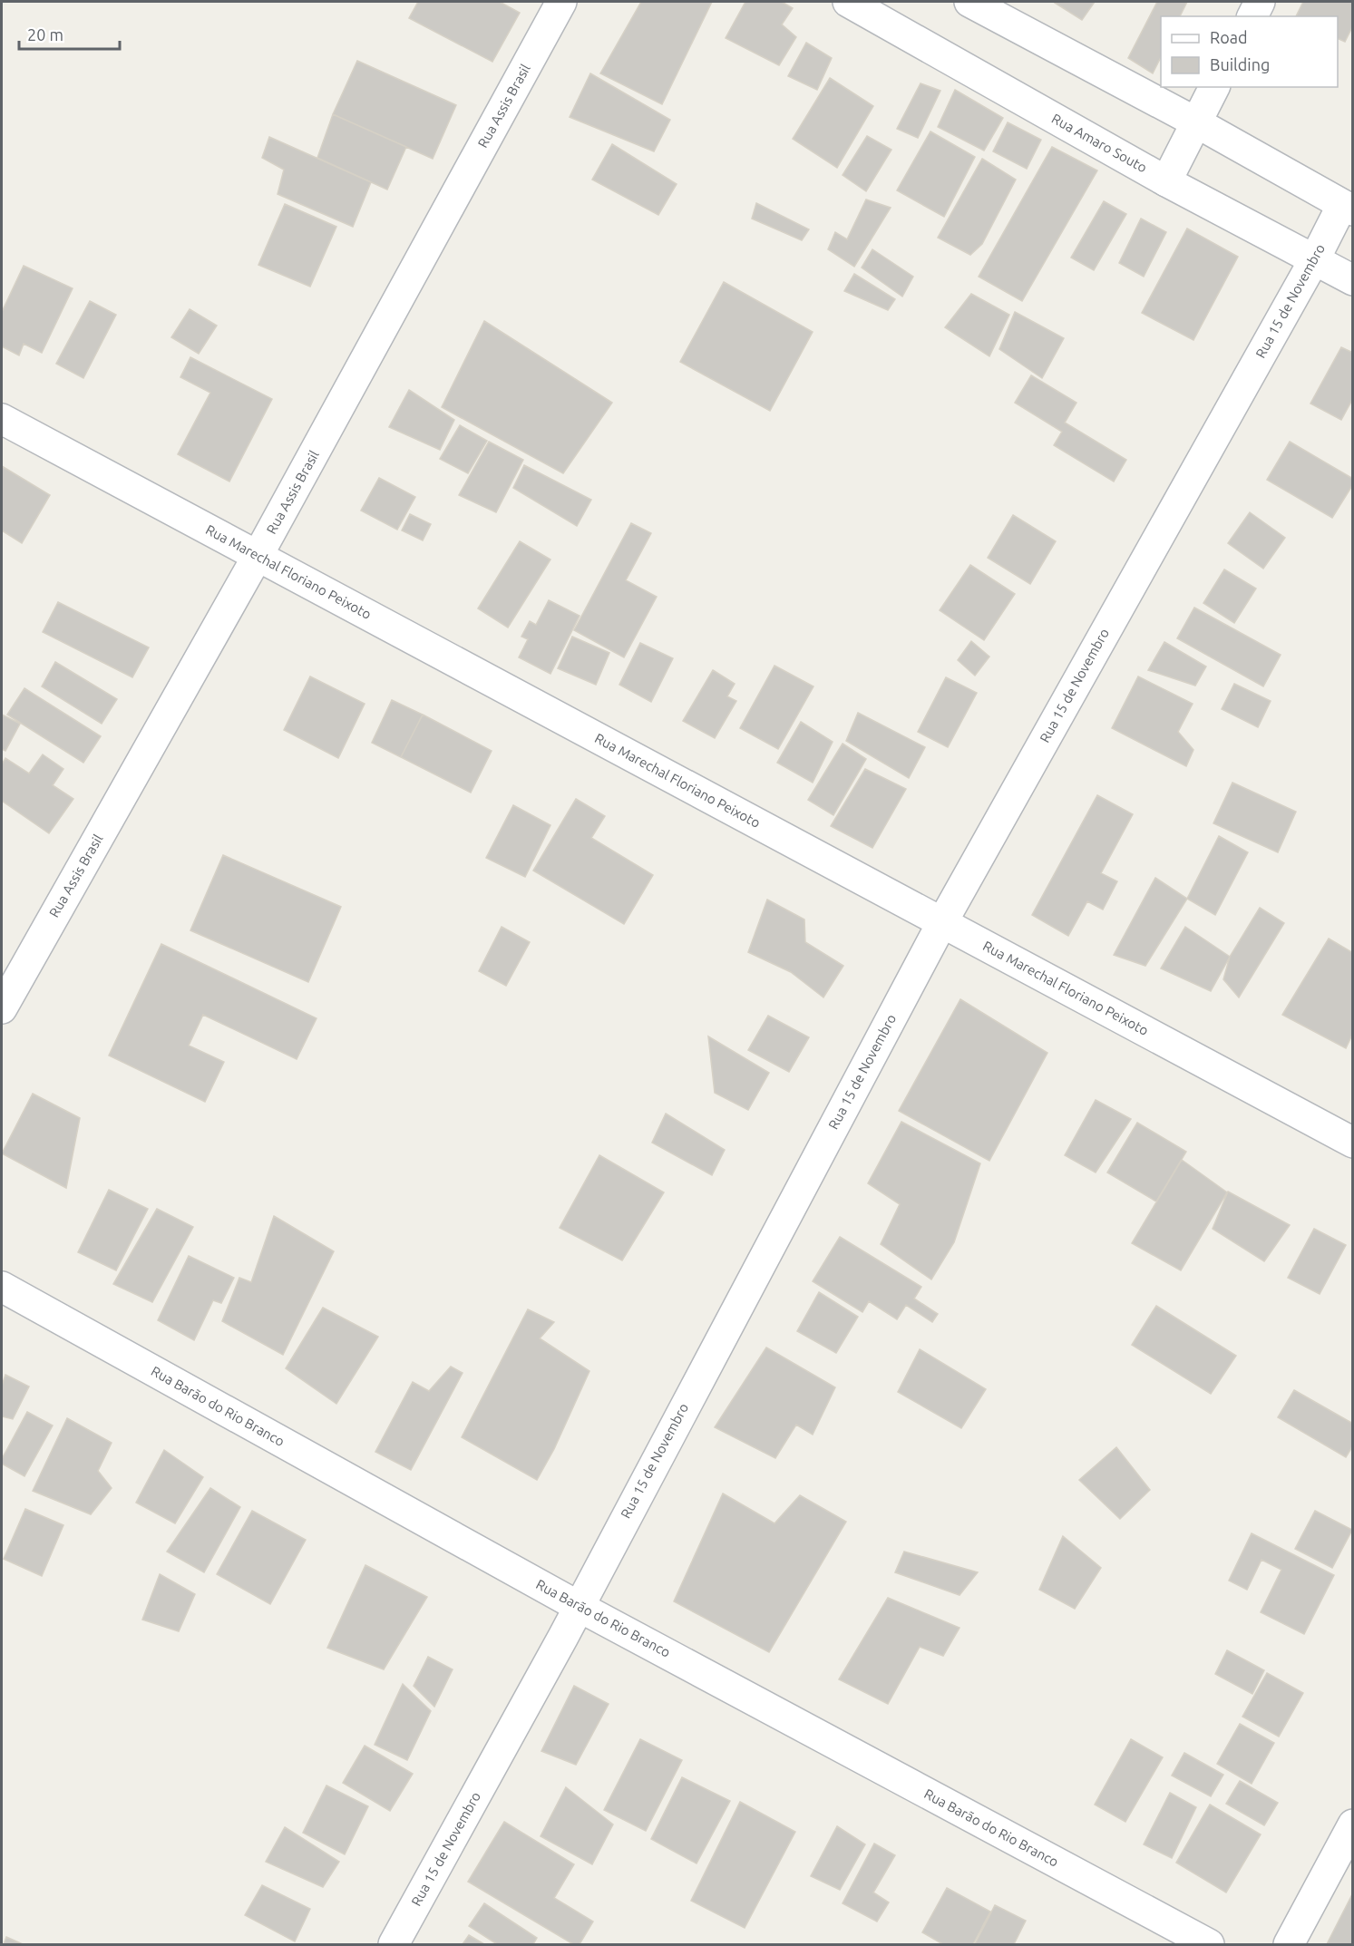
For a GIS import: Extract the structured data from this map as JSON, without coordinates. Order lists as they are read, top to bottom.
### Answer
{
  "streets": {
    "street": [
      "Rua Assis Brasil",
      "Rua Amaro Souto",
      "Rua 15 de Novembro",
      "Rua Marechal Floriano Peixoto",
      "Rua Barão do Rio Branco"
    ]
  },
  "crossings": [
    ["Rua Assis Brasil", "Rua Marechal Floriano Peixoto"],
    ["Rua Amaro Souto", "Rua 15 de Novembro"],
    ["Rua 15 de Novembro", "Rua Marechal Floriano Peixoto"],
    ["Rua 15 de Novembro", "Rua Barão do Rio Branco"]
  ],
  "legend": ["Road", "Building"],
  "scale_bar": "20 m"
}
